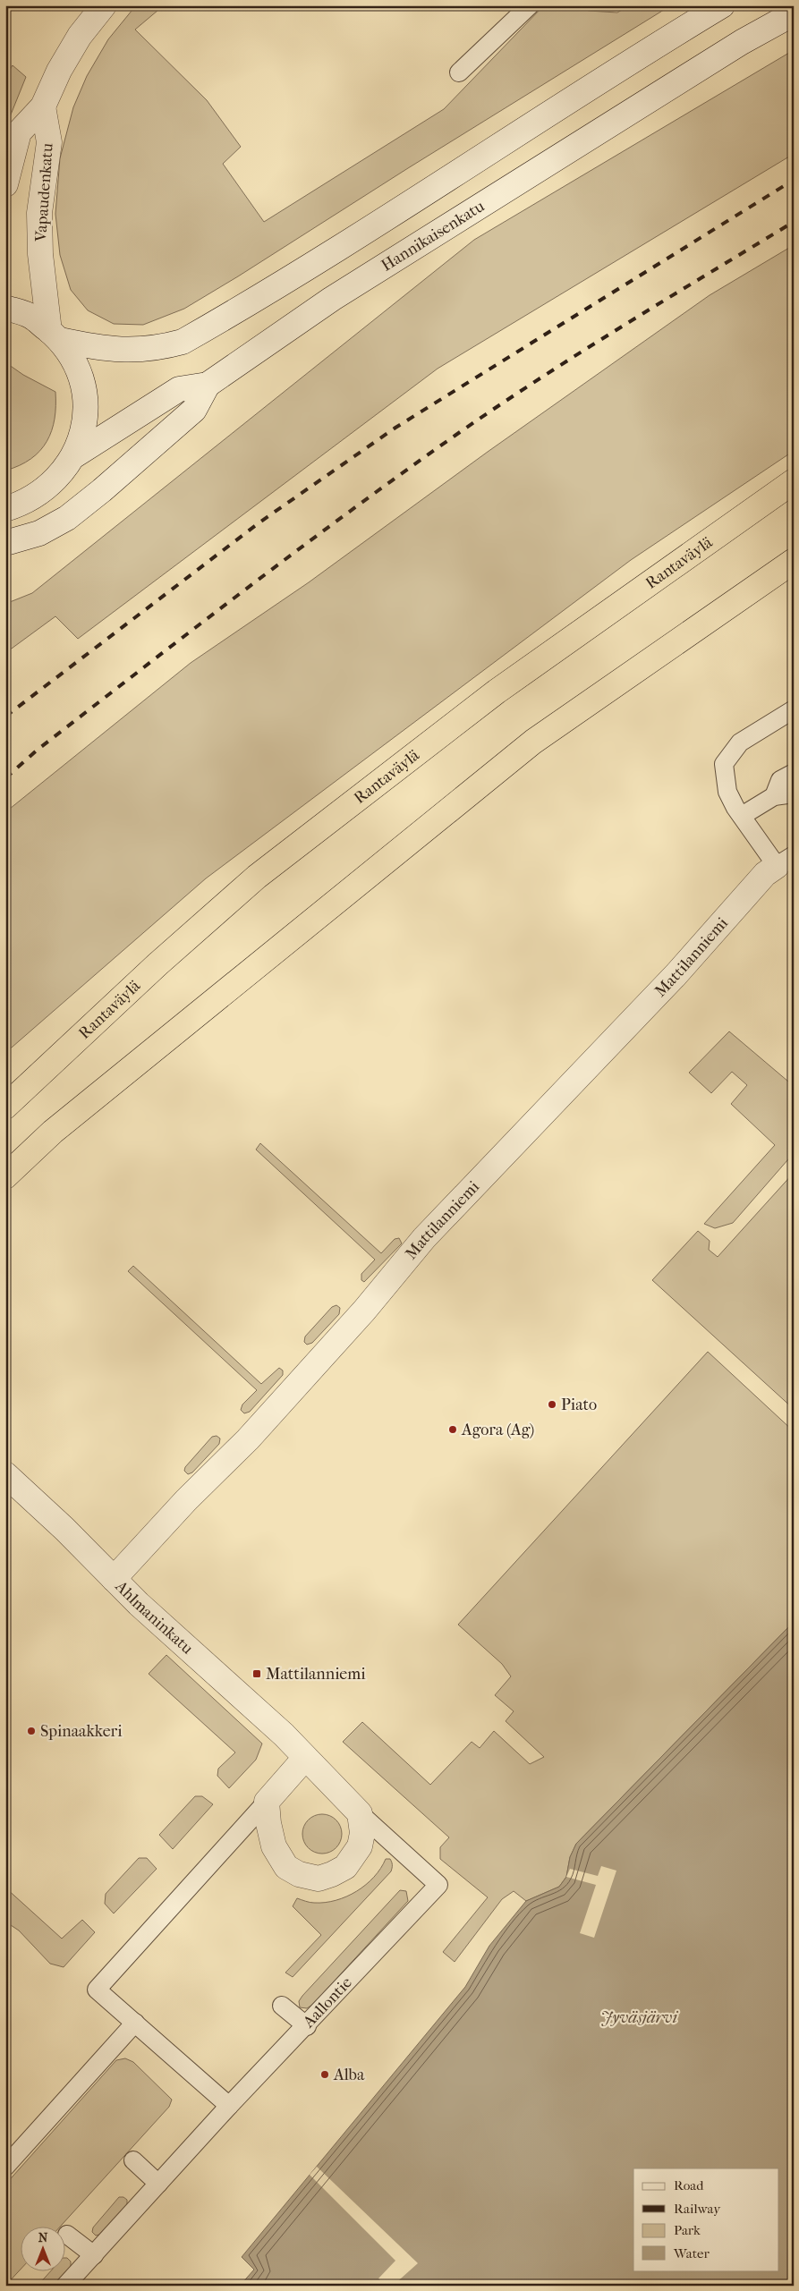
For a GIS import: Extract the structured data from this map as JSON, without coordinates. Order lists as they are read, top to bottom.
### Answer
{
  "streets": {
    "highway": ["Rantaväylä"],
    "street": [
      "Vapaudenkatu",
      "Hannikaisenkatu",
      "Mattilanniemi",
      "Ahlmaninkatu"
    ],
    "lane": ["Aallontie"]
  },
  "crossings": [
    ["Mattilanniemi", "Ahlmaninkatu"],
    ["Ahlmaninkatu", "Aallontie"]
  ],
  "water": ["Jyväsjärvi"],
  "places": {
    "other": [
      "Piato",
      "Agora (Ag)",
      "Spinaakkeri",
      "Alba"
    ],
    "transit": ["Mattilanniemi"]
  },
  "legend": [
    "Road",
    "Railway",
    "Park",
    "Water"
  ],
  "north": "top"
}
